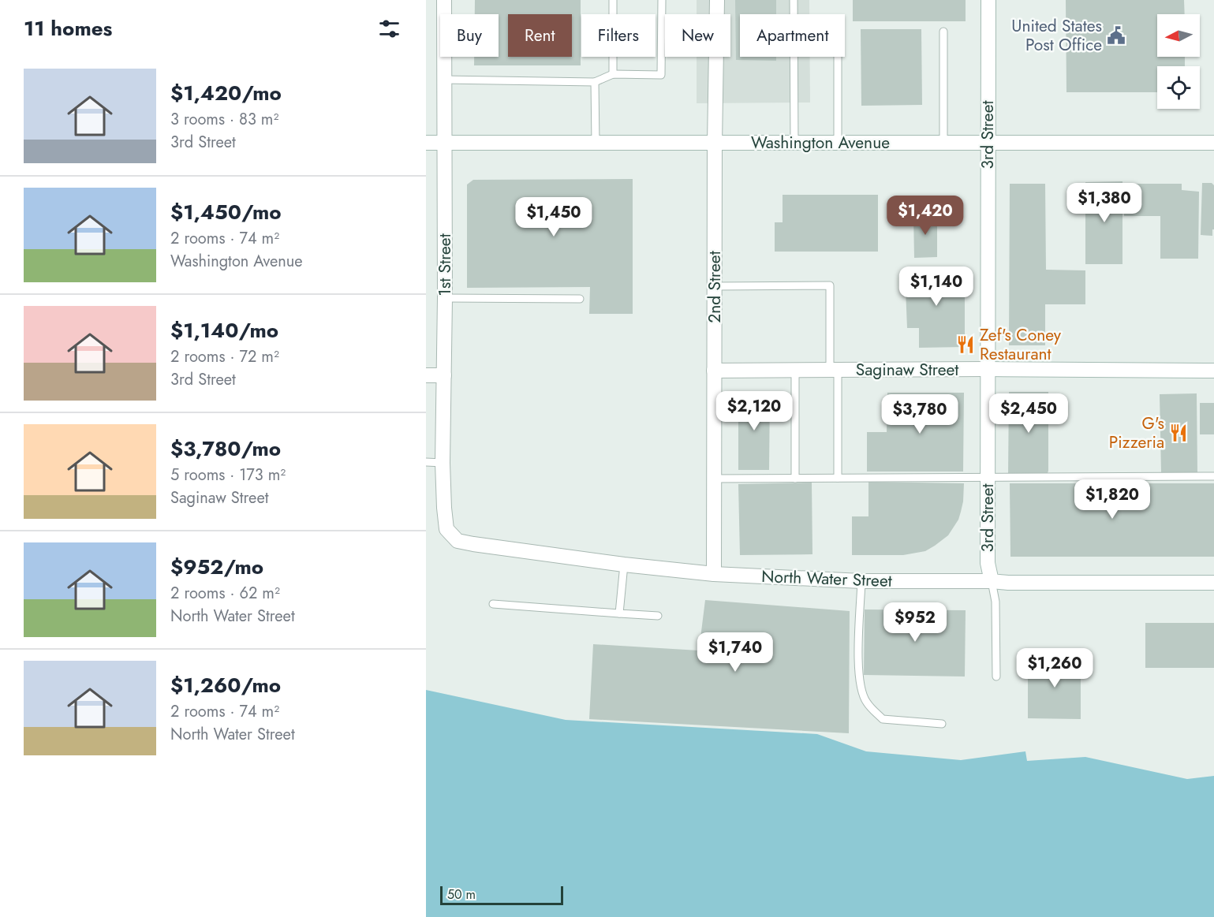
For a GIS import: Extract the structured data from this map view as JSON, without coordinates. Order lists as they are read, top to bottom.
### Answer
{
  "streets": {
    "street": [
      "3rd Street",
      "Washington Avenue",
      "1st Street",
      "2nd Street",
      "Saginaw Street",
      "North Water Street"
    ]
  },
  "crossings": [
    ["3rd Street", "Washington Avenue"],
    ["3rd Street", "Saginaw Street"],
    ["3rd Street", "North Water Street"],
    ["Washington Avenue", "1st Street"],
    ["Washington Avenue", "2nd Street"],
    ["1st Street", "North Water Street"],
    ["2nd Street", "Saginaw Street"],
    ["2nd Street", "North Water Street"]
  ],
  "places": {
    "public building": ["United States Post Office"],
    "restaurant": ["Zef's Coney Restaurant", "G's Pizzeria"]
  },
  "scale_bar": "50 m",
  "north": "left",
  "page": {
    "heading": "11 homes",
    "chip": [
      "Buy",
      "Rent",
      "Filters",
      "New",
      "Apartment"
    ],
    "list": [
      {
        "name": "$1,420/mo",
        "note": "3 rooms · 83 m² · 3rd Street"
      },
      {
        "name": "$1,450/mo",
        "note": "2 rooms · 74 m² · Washington Avenue"
      },
      {
        "name": "$1,140/mo",
        "note": "2 rooms · 72 m² · 3rd Street"
      },
      {
        "name": "$3,780/mo",
        "note": "5 rooms · 173 m² · Saginaw Street"
      },
      {
        "name": "$952/mo",
        "note": "2 rooms · 62 m² · North Water Street"
      },
      {
        "name": "$1,260/mo",
        "note": "2 rooms · 74 m² · North Water Street"
      }
    ],
    "price": [
      "$1,380",
      "$1,420",
      "$1,450",
      "$1,140",
      "$2,120",
      "$2,450",
      "$3,780",
      "$1,820",
      "$952",
      "$1,740",
      "$1,260"
    ],
    "scale": "50 m"
  }
}
